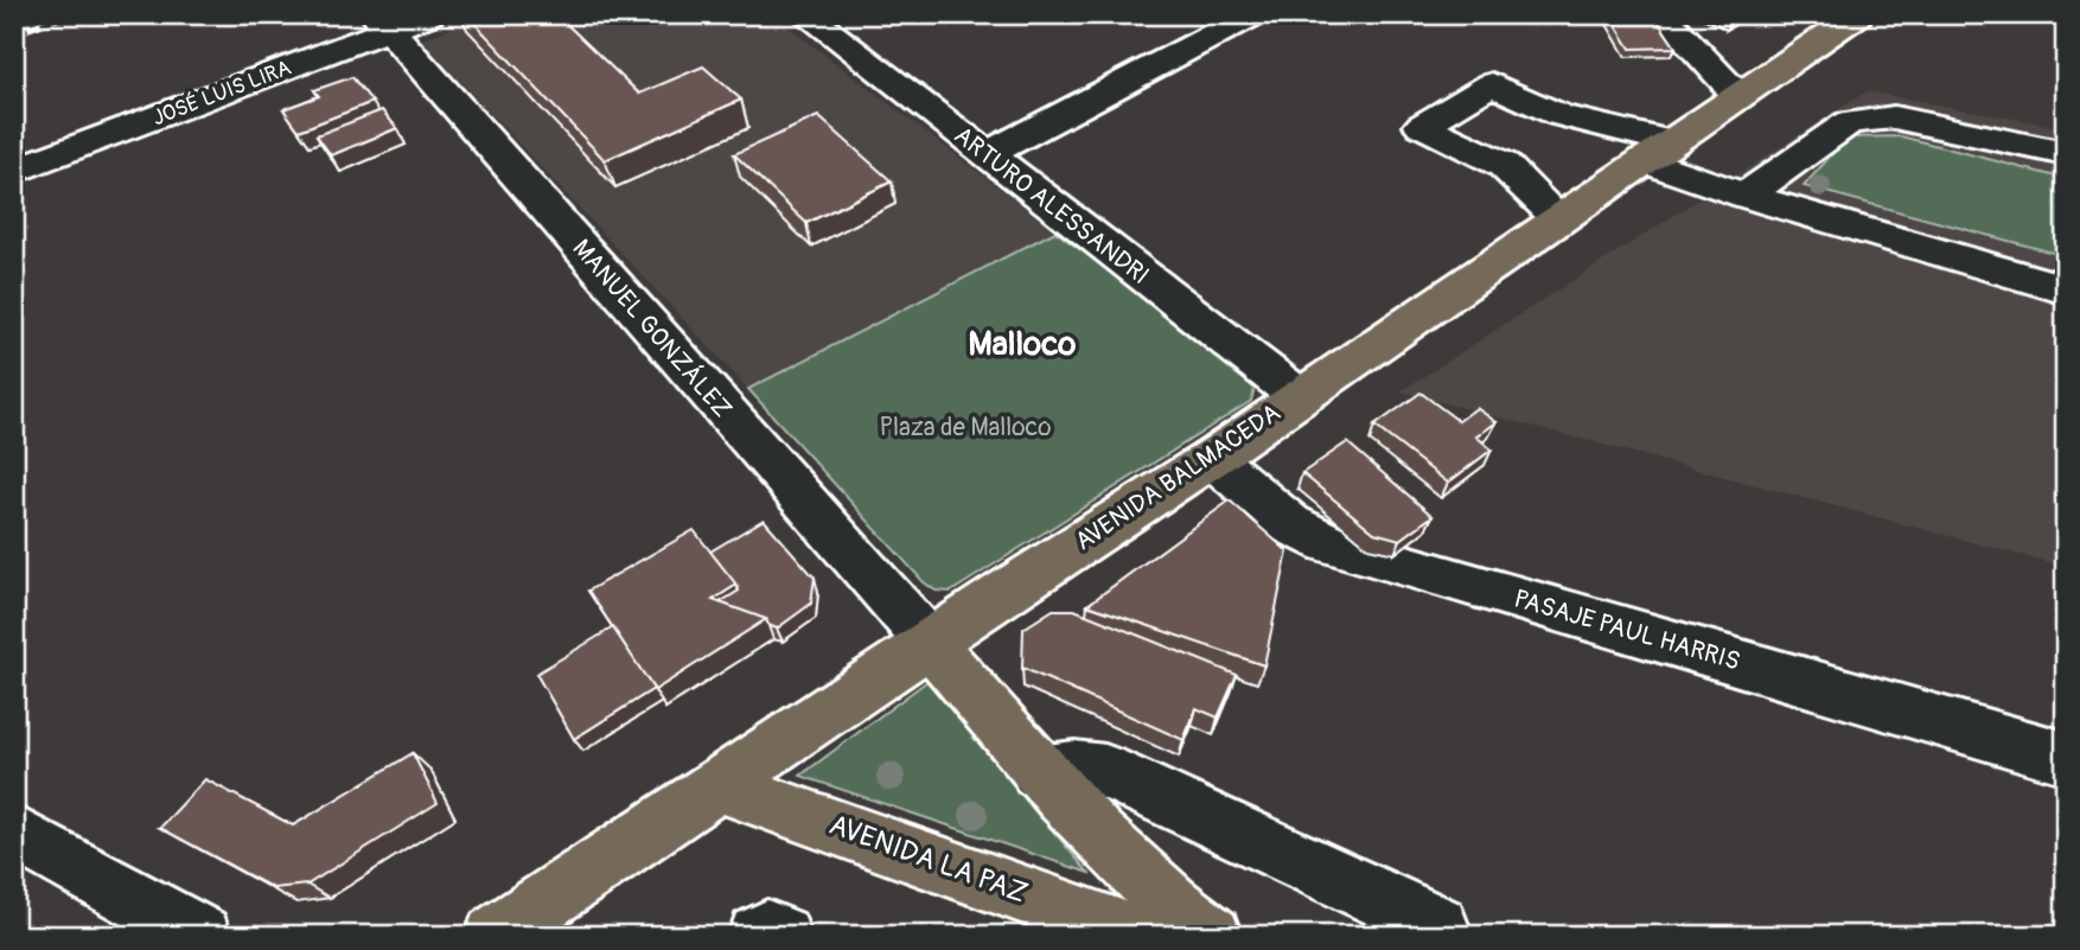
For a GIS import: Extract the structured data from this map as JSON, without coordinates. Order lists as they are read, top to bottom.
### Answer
{
  "streets": {
    "main road": ["AVENIDA BALMACEDA", "AVENIDA LA PAZ"],
    "street": [
      "JOSÉ LUIS LIRA",
      "ARTURO ALESSANDRI",
      "MANUEL GONZÁLEZ",
      "PASAJE PAUL HARRIS"
    ]
  },
  "crossings": [
    ["JOSÉ LUIS LIRA", "MANUEL GONZÁLEZ"],
    ["ARTURO ALESSANDRI", "AVENIDA BALMACEDA"],
    ["MANUEL GONZÁLEZ", "AVENIDA BALMACEDA"],
    ["AVENIDA BALMACEDA", "PASAJE PAUL HARRIS"],
    ["AVENIDA BALMACEDA", "AVENIDA LA PAZ"]
  ],
  "districts": ["Malloco"],
  "parks": ["Plaza de Malloco"]
}
